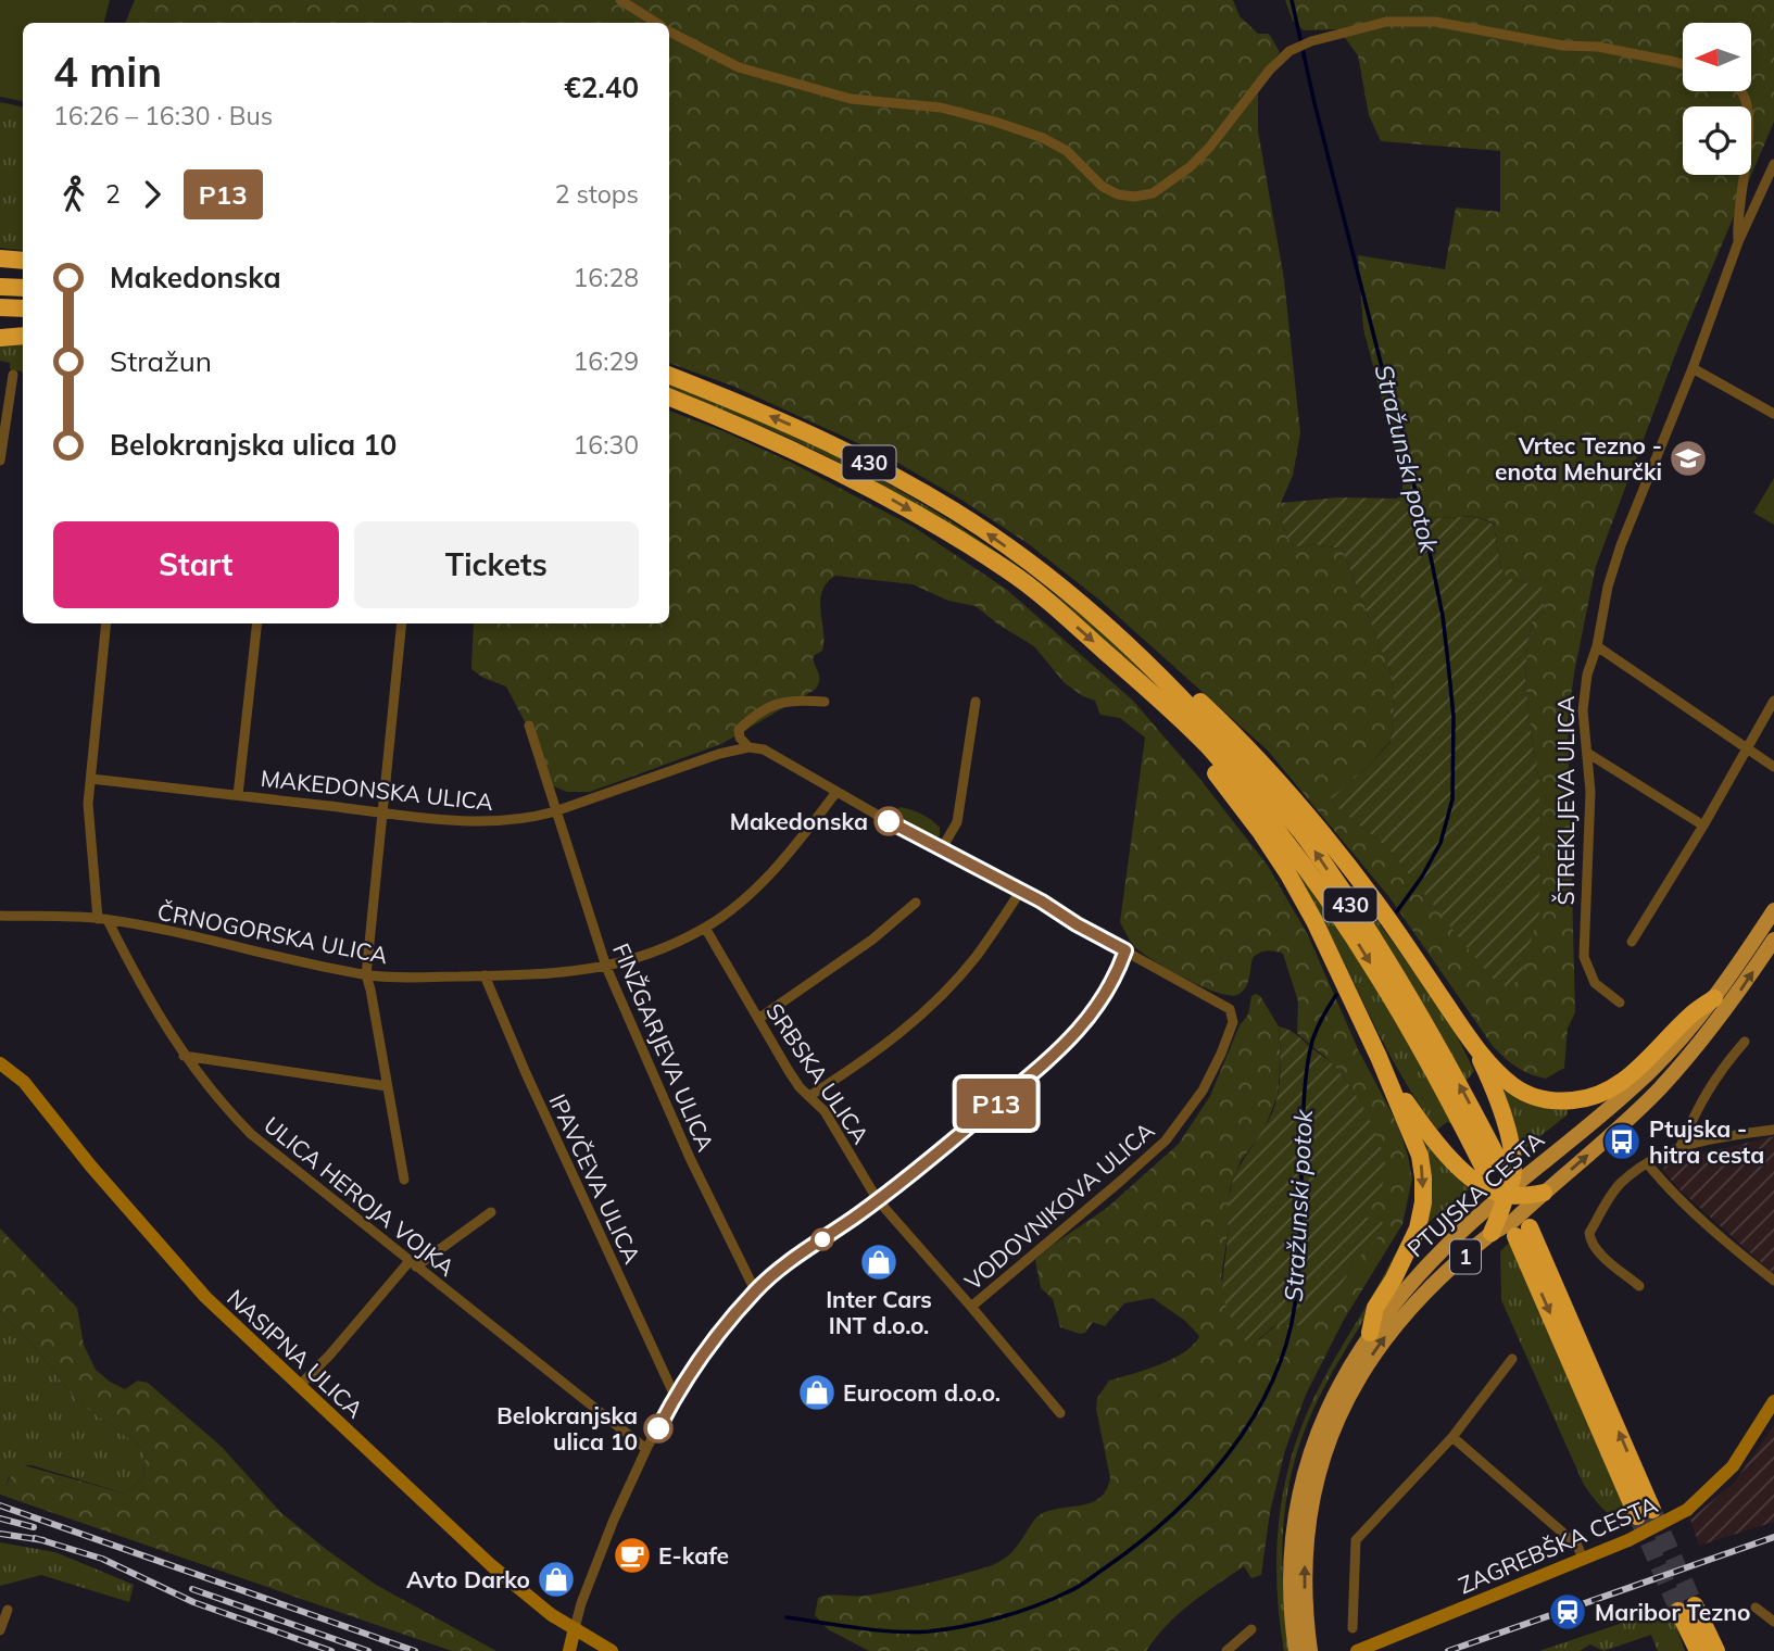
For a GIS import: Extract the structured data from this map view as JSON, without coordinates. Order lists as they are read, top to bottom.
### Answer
{
  "streets": {
    "highway": ["430"],
    "main road": ["PTUJSKA CESTA", "1"],
    "street": [
      "MAKEDONSKA ULICA",
      "ŠTREKLJEVA ULICA",
      "ČRNOGORSKA ULICA",
      "FINŽGARJEVA ULICA",
      "SRBSKA ULICA",
      "IPAVČEVA ULICA",
      "ULICA HEROJA VOJKA",
      "VODOVNIKOVA ULICA",
      "NASIPNA ULICA",
      "ZAGREBŠKA CESTA"
    ]
  },
  "crossings": [
    ["MAKEDONSKA ULICA", "FINŽGARJEVA ULICA"],
    ["ČRNOGORSKA ULICA", "FINŽGARJEVA ULICA"],
    ["ČRNOGORSKA ULICA", "SRBSKA ULICA"],
    ["ČRNOGORSKA ULICA", "IPAVČEVA ULICA"],
    ["ČRNOGORSKA ULICA", "ULICA HEROJA VOJKA"],
    ["SRBSKA ULICA", "VODOVNIKOVA ULICA"]
  ],
  "water": ["Stražunski potok"],
  "places": {
    "school or university": ["Vrtec Tezno - enota Mehurčki"],
    "other": ["Makedonska", "Belokranjska ulica 10"],
    "bus stop": ["Ptujska - hitra cesta"],
    "shop": ["Inter Cars INT d.o.o.", "Eurocom d.o.o.", "Avto Darko"],
    "cafe": ["E-kafe"],
    "station": ["Maribor Tezno"]
  },
  "lines": ["bus line P13"],
  "north": "left",
  "page": {
    "on_map": "P13",
    "heading": ["4 min", "16:26 – 16:30 · Bus", "€2.40"],
    "legs": ["2", "P13", "2 stops"],
    "list": [
      {
        "name": "Makedonska",
        "value": "16:28"
      },
      {
        "name": "Stražun",
        "value": "16:29"
      },
      {
        "name": "Belokranjska ulica 10",
        "value": "16:30"
      }
    ],
    "buttons": ["Start", "Tickets"]
  }
}
